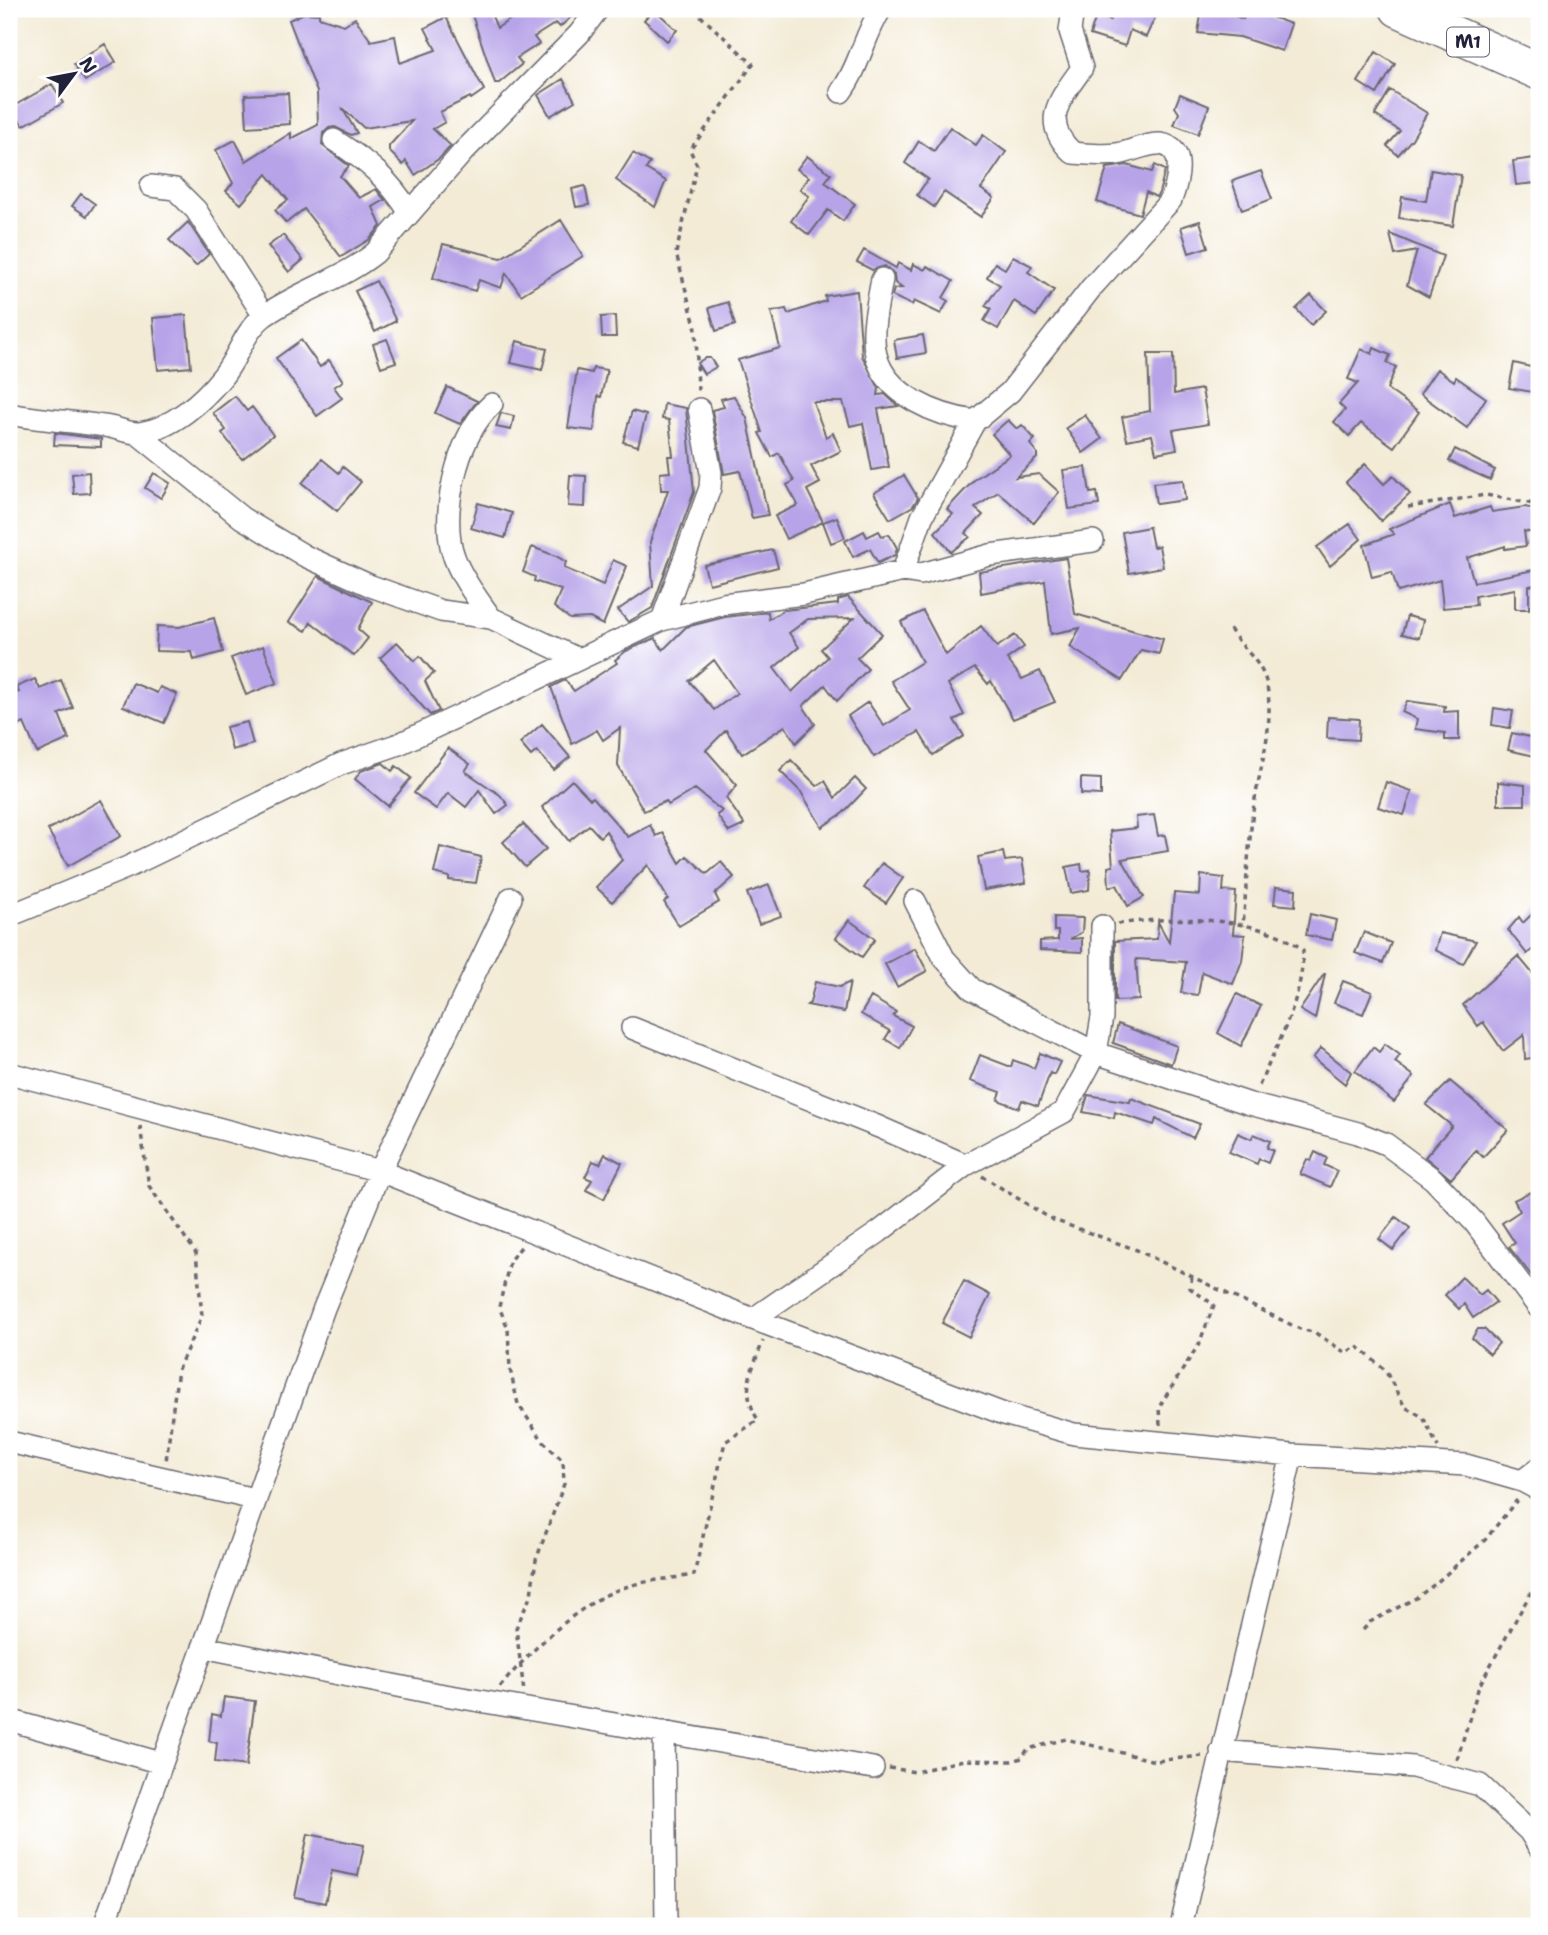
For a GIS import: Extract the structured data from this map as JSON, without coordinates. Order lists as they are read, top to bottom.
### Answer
{
  "streets": {
    "highway": ["M1"]
  },
  "north": "top right"
}
